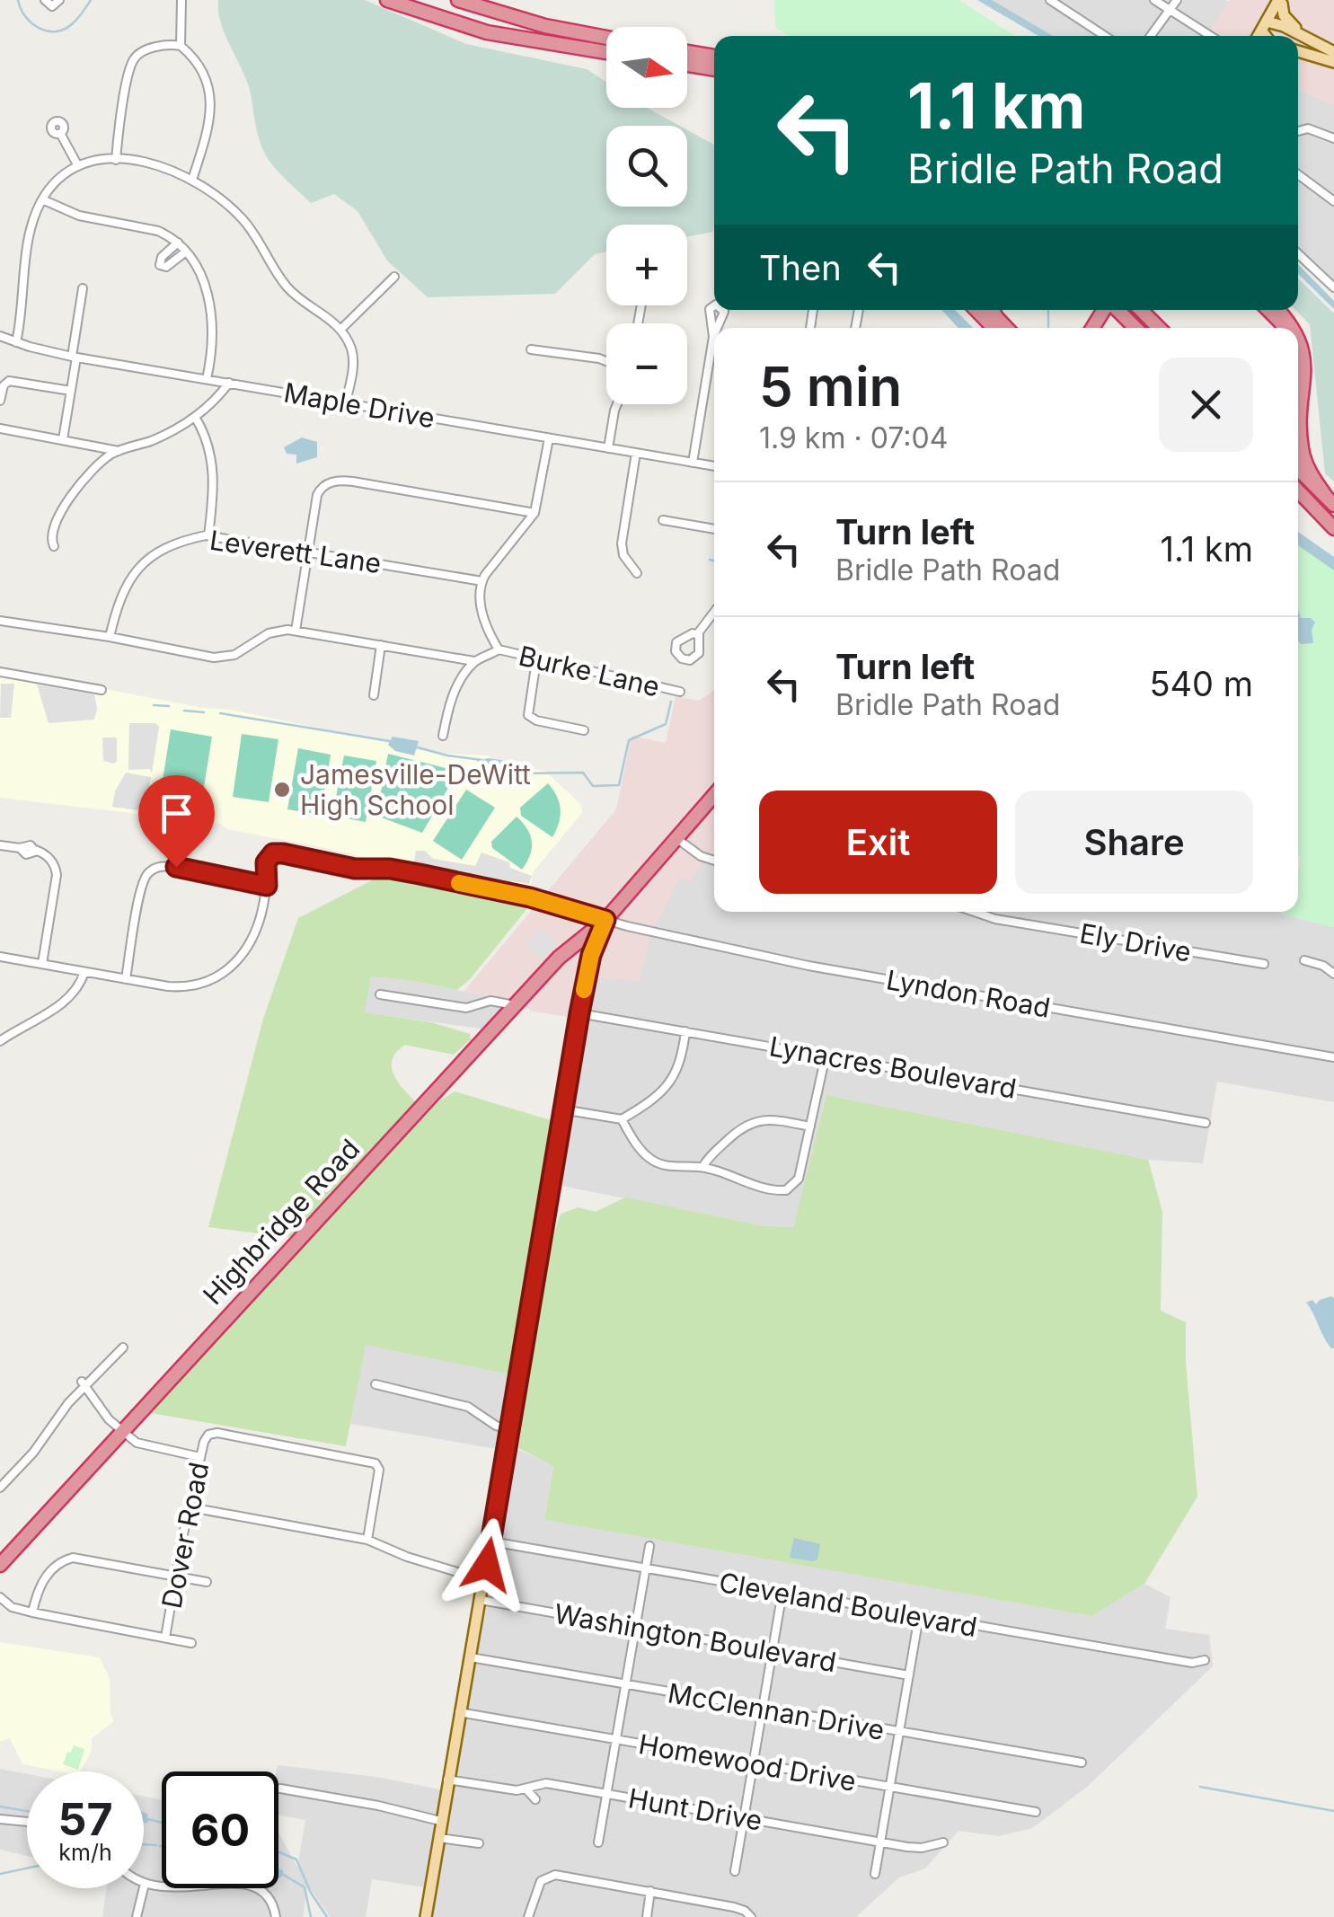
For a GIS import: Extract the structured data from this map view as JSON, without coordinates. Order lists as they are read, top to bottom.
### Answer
{
  "streets": {
    "highway": ["Highbridge Road"],
    "street": [
      "Maple Drive",
      "Leverett Lane",
      "Burke Lane",
      "Ely Drive",
      "Lyndon Road",
      "Lynacres Boulevard",
      "Dover Road",
      "Cleveland Boulevard",
      "Washington Boulevard",
      "McClennan Drive",
      "Homewood Drive",
      "Hunt Drive"
    ]
  },
  "crossings": [
    ["Lyndon Road", "Highbridge Road"]
  ],
  "places": ["Jamesville-DeWitt High School"],
  "north": "right",
  "page": {
    "map_buttons": ["+", "−"],
    "turn": ["1.1 km", "Bridle Path Road"],
    "then": "Then",
    "heading": ["5 min", "1.9 km · 07:04"],
    "list": [
      {
        "name": "Turn left",
        "note": "Bridle Path Road",
        "value": "1.1 km"
      },
      {
        "name": "Turn left",
        "note": "Bridle Path Road",
        "value": "540 m"
      }
    ],
    "buttons": ["Exit", "Share"],
    "speed": "57 km/h",
    "limit": "60"
  }
}
